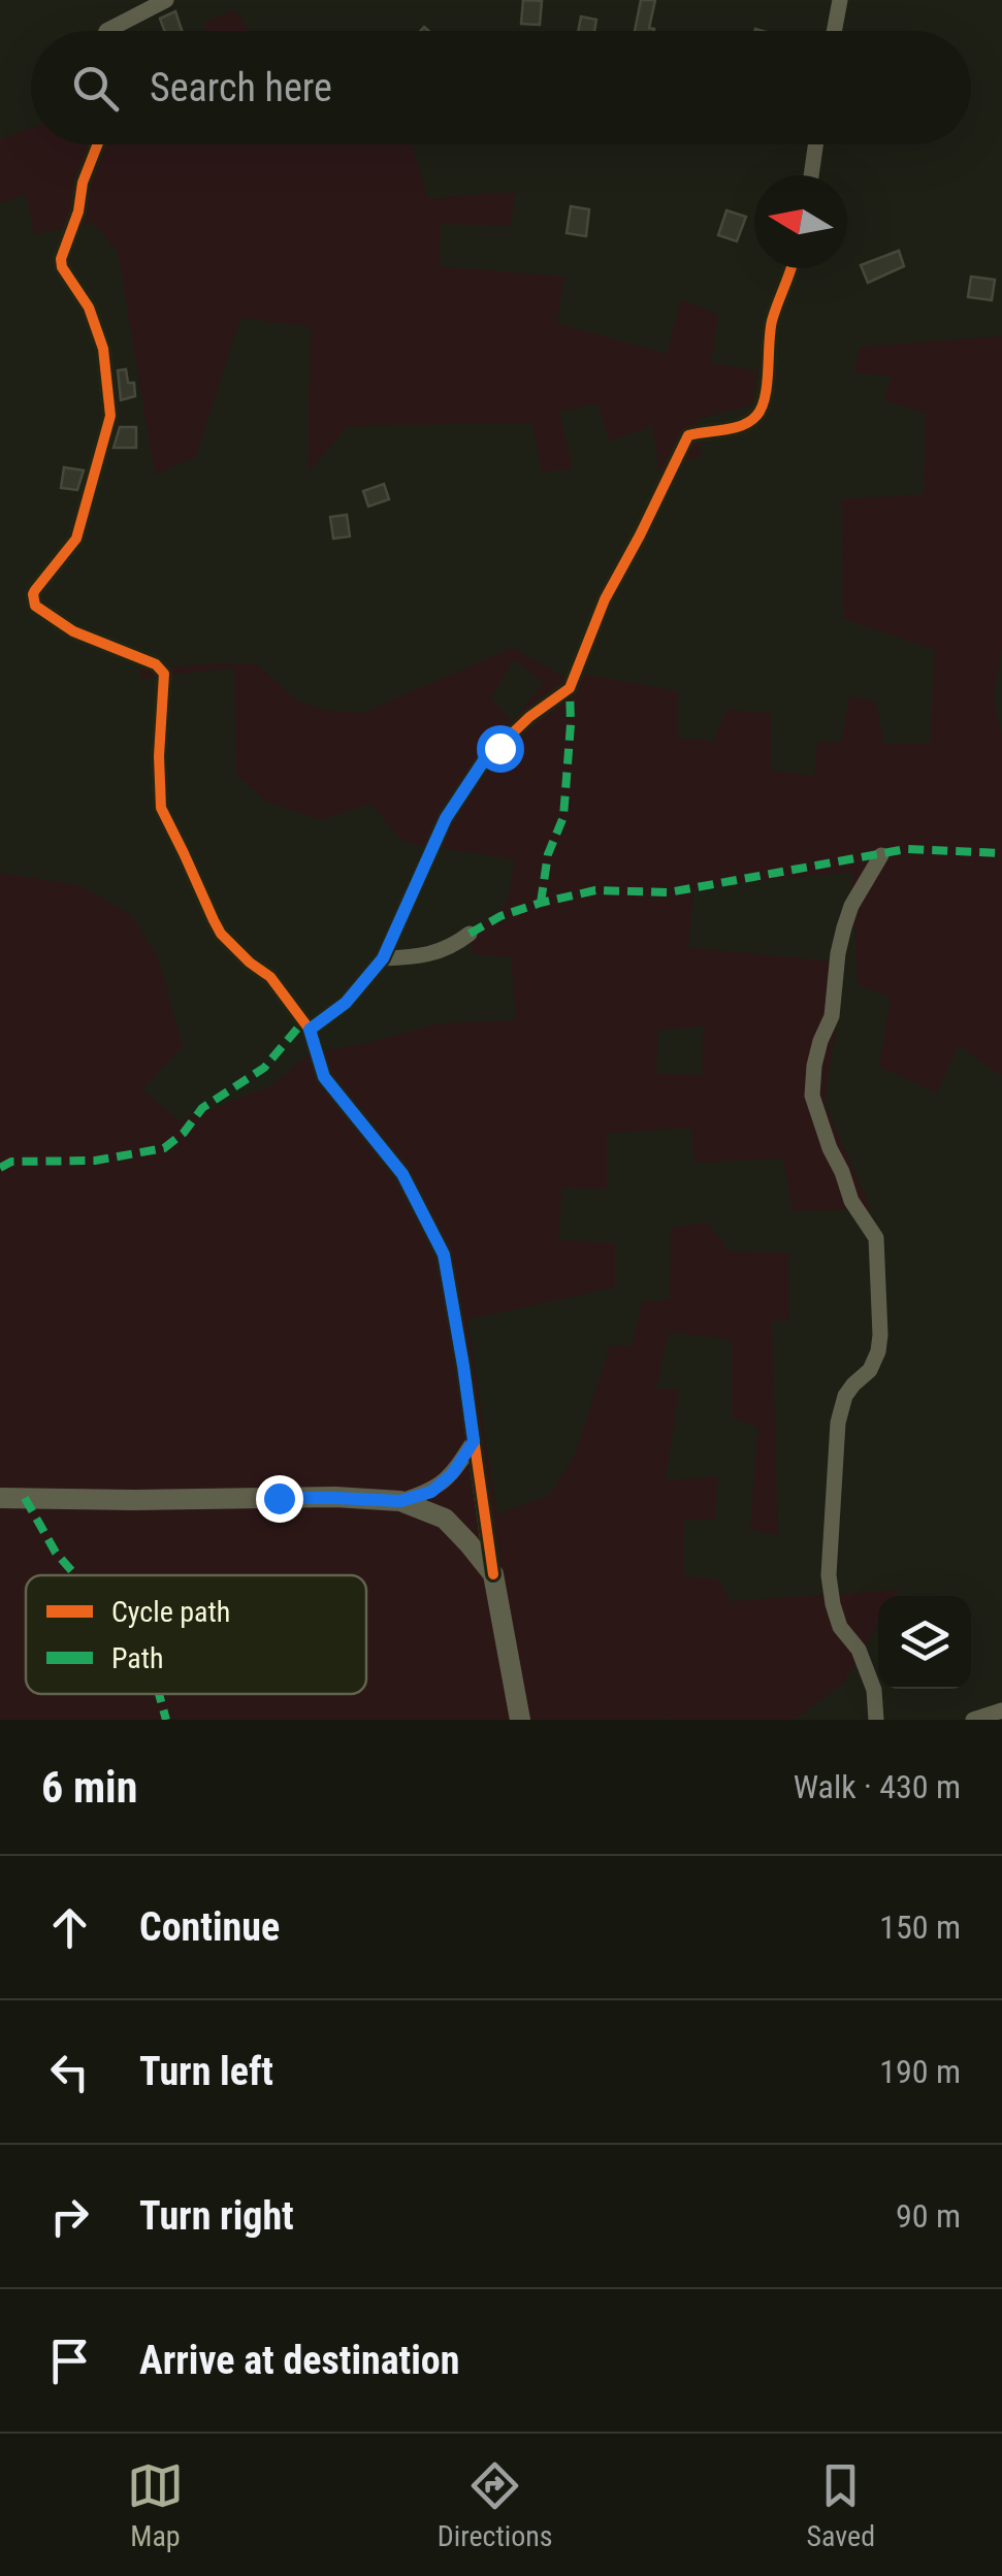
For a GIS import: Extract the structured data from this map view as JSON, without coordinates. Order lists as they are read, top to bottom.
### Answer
{
  "legend": ["Cycle path", "Path"],
  "north": "left",
  "page": {
    "search": "Search here",
    "heading": ["6 min", "Walk · 430 m"],
    "list": [
      ["Continue", "150 m"],
      ["Turn left", "190 m"],
      ["Turn right", "90 m"],
      "Arrive at destination"
    ],
    "nav": ["Map", "Directions", "Saved"]
  }
}
